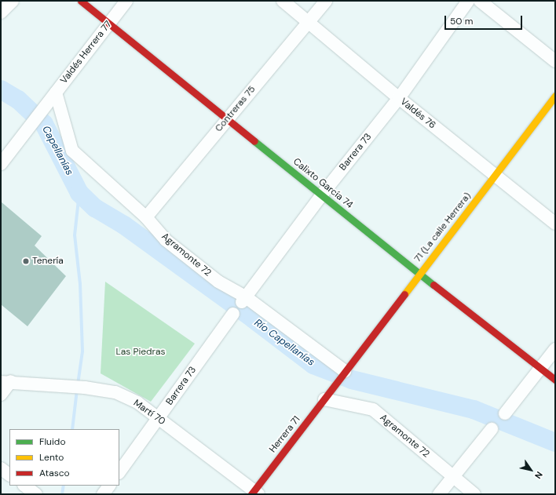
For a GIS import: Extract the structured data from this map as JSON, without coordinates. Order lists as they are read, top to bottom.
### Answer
{
  "streets": {
    "street": [
      "Valdés Herrera 77",
      "Contreras 75",
      "Valdés 76",
      "Barrera 73",
      "Calixto García 74",
      "71 (La calle Herrera)",
      "Agramonte 72",
      "Martí 70",
      "Herrera 71"
    ]
  },
  "crossings": [
    ["Valdés Herrera 77", "Calixto García 74"],
    ["Valdés Herrera 77", "Agramonte 72"],
    ["Contreras 75", "Valdés 76"],
    ["Contreras 75", "Calixto García 74"],
    ["Contreras 75", "Agramonte 72"],
    ["Valdés 76", "Barrera 73"],
    ["Valdés 76", "71 (La calle Herrera)"],
    ["Barrera 73", "Calixto García 74"],
    ["Barrera 73", "Agramonte 72"],
    ["Barrera 73", "Martí 70"],
    ["Calixto García 74", "71 (La calle Herrera)"],
    ["71 (La calle Herrera)", "Agramonte 72"],
    ["71 (La calle Herrera)", "Herrera 71"],
    ["Agramonte 72", "Herrera 71"],
    ["Martí 70", "Herrera 71"]
  ],
  "water": ["Capellanías", "Río Capellanías"],
  "parks": ["Las Piedras"],
  "places": ["Tenería"],
  "legend": ["Fluido", "Lento", "Atasco"],
  "scale_bar": "50 m",
  "north": "bottom right"
}
